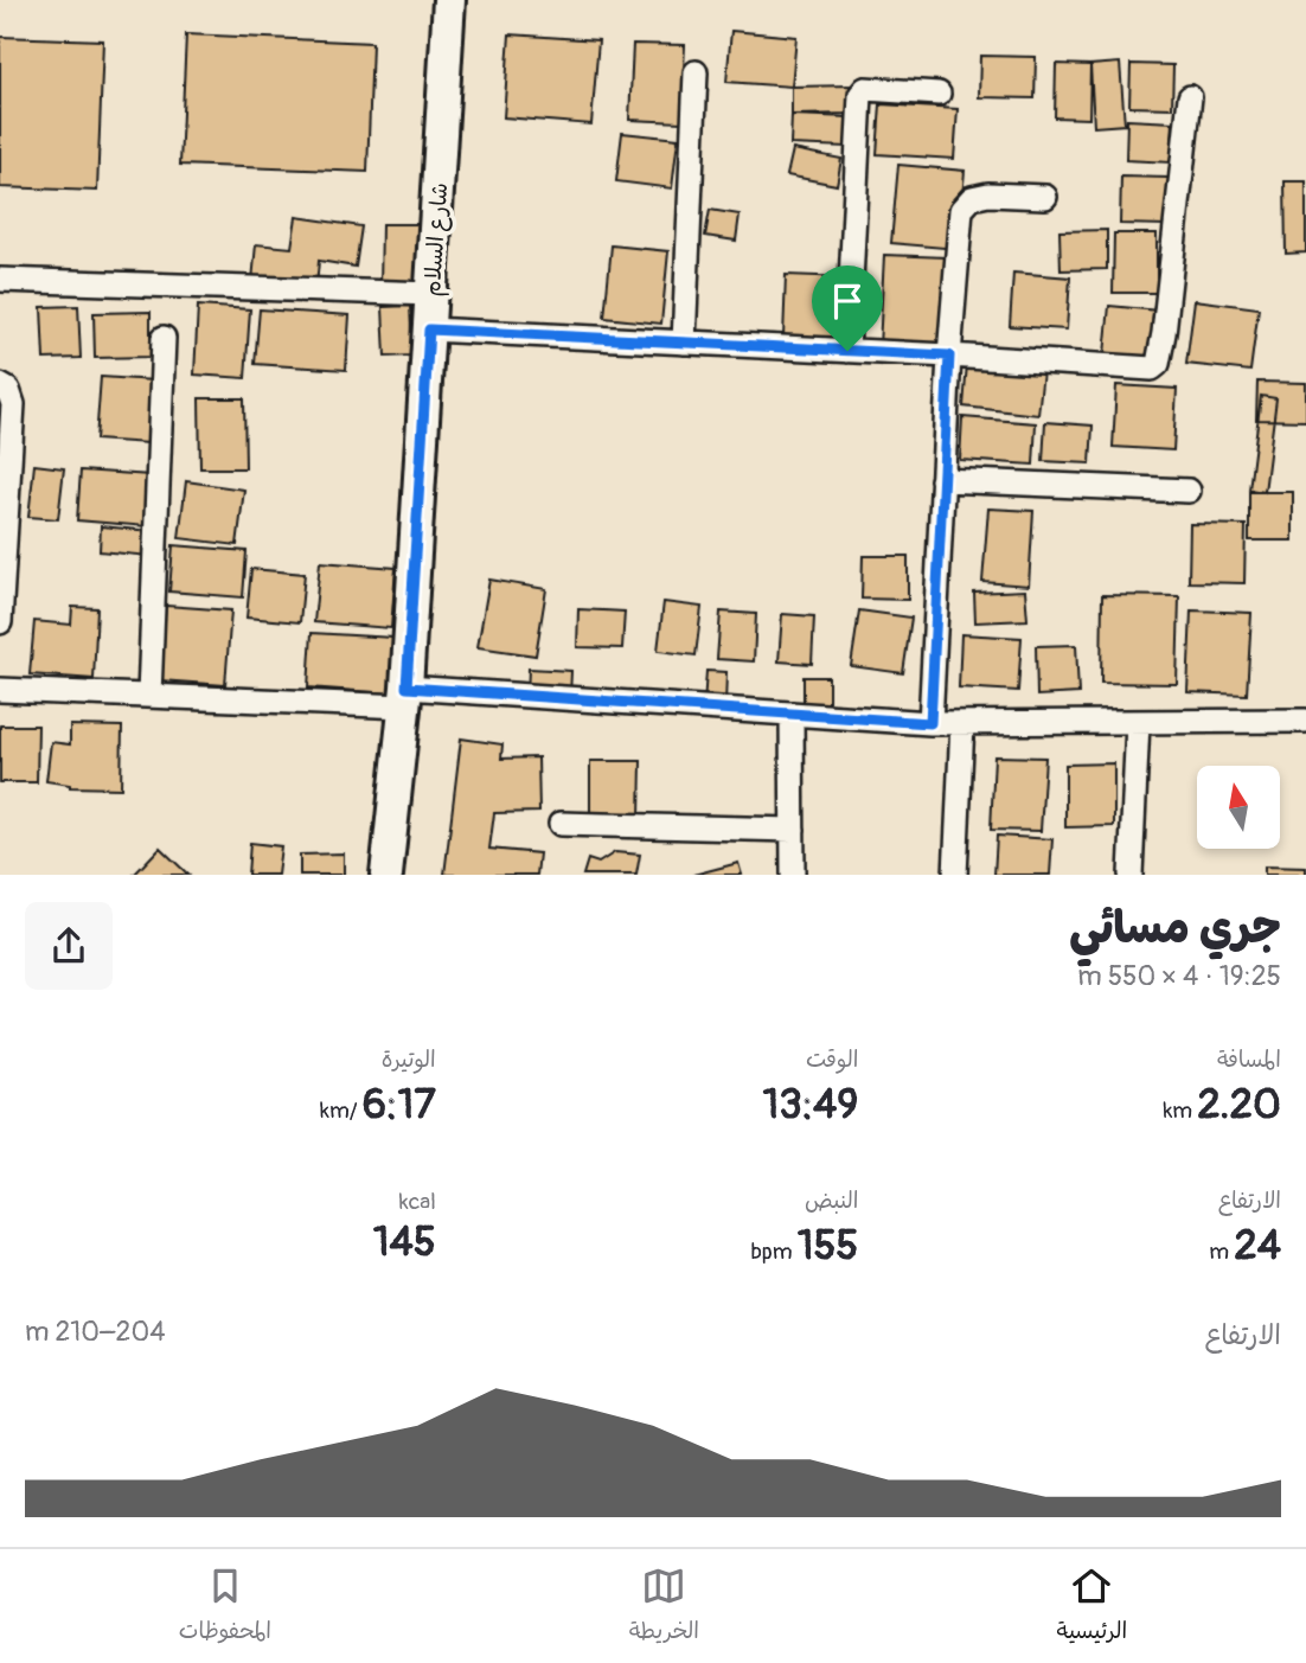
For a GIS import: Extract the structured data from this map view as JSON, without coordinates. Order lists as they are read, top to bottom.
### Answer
{
  "streets": {
    "main road": ["شارع السلام"]
  },
  "north": "top",
  "page": {
    "heading": ["جري مسائي", "19:25 · 4 × 550 m"],
    "stats": [
      ["المسافة", "2.20 km"],
      ["الوقت", "13:49"],
      ["الوتيرة", "6:17 /km"],
      ["الارتفاع", "24 m"],
      ["النبض", "155 bpm"],
      ["kcal", "145"]
    ],
    "chart": ["الارتفاع", "204–210 m"],
    "tabs": ["الرئيسية", "الخريطة", "المحفوظات"]
  }
}
